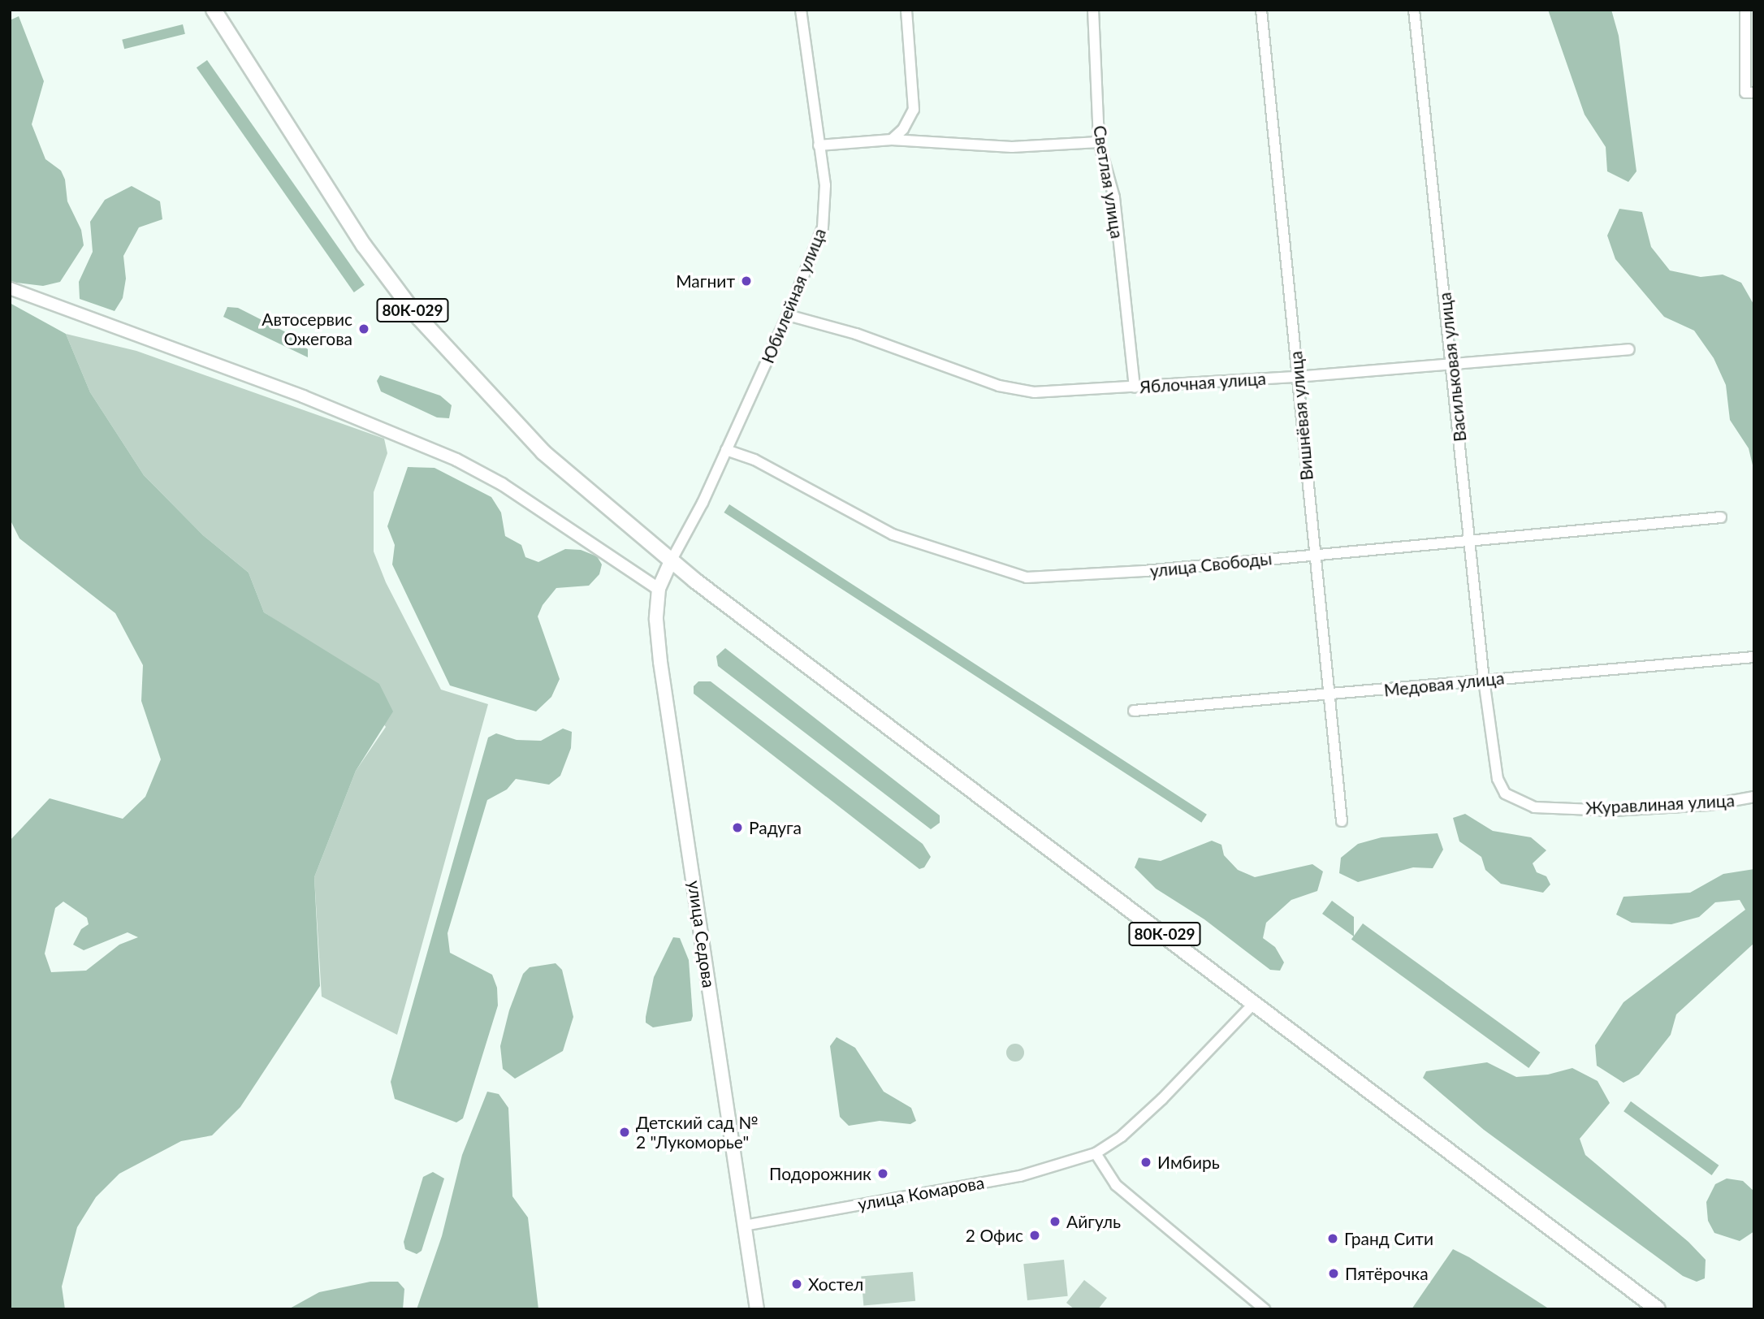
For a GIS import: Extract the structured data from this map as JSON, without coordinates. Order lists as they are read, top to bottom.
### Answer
{
  "streets": {
    "main road": ["80К-029", "улица Седова"],
    "street": [
      "Светлая улица",
      "Юбилейная улица",
      "Васильковая улица",
      "Яблочная улица",
      "Вишнёвая улица",
      "улица Свободы",
      "Медовая улица",
      "Журавлиная улица",
      "улица Комарова"
    ]
  },
  "crossings": [
    ["Светлая улица", "Яблочная улица"],
    ["Юбилейная улица", "80К-029"],
    ["Юбилейная улица", "Яблочная улица"],
    ["Юбилейная улица", "улица Свободы"],
    ["Юбилейная улица", "улица Седова"],
    ["80К-029", "улица Седова"],
    ["80К-029", "улица Комарова"],
    ["Васильковая улица", "Яблочная улица"],
    ["Васильковая улица", "улица Свободы"],
    ["Васильковая улица", "Медовая улица"],
    ["Васильковая улица", "Журавлиная улица"],
    ["Яблочная улица", "Вишнёвая улица"],
    ["Вишнёвая улица", "улица Свободы"],
    ["Вишнёвая улица", "Медовая улица"],
    ["улица Седова", "улица Комарова"]
  ],
  "places": [
    "Магнит",
    "Автосервис Ожегова",
    "Радуга",
    "Детский сад № 2 \"Лукоморье\"",
    "Имбирь",
    "Подорожник",
    "Айгуль",
    "2 Офис",
    "Гранд Сити",
    "Пятёрочка",
    "Хостел"
  ]
}
